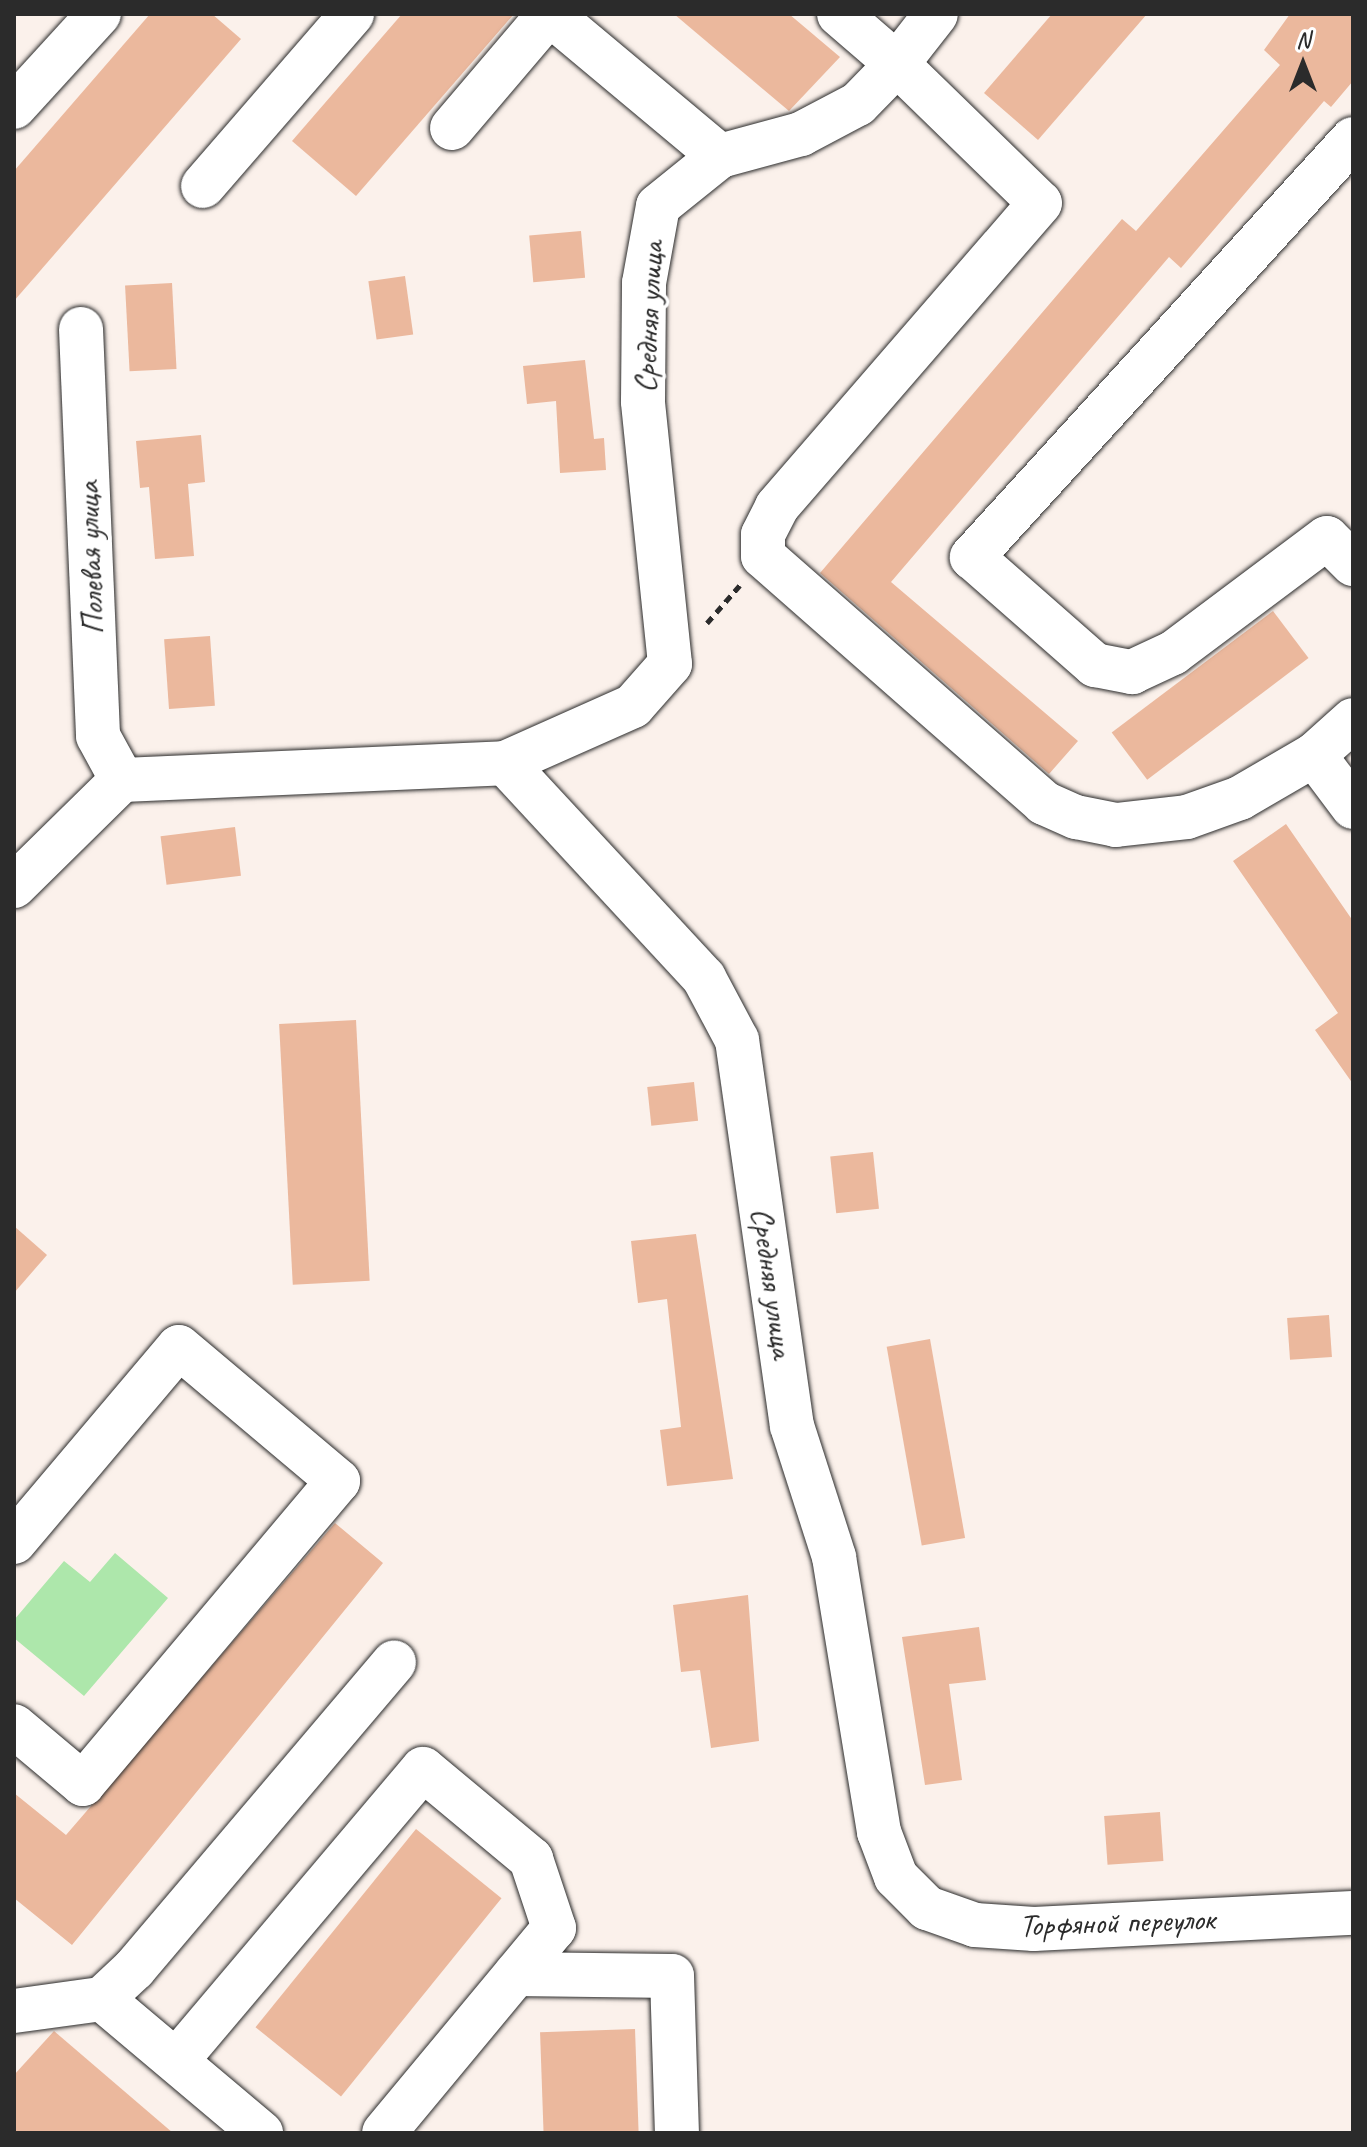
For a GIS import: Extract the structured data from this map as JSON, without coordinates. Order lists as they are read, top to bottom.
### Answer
{
  "streets": {
    "street": ["Средняя улица", "Полевая улица", "Торфяной переулок"]
  },
  "crossings": [
    ["Средняя улица", "Торфяной переулок"]
  ],
  "north": "top"
}
